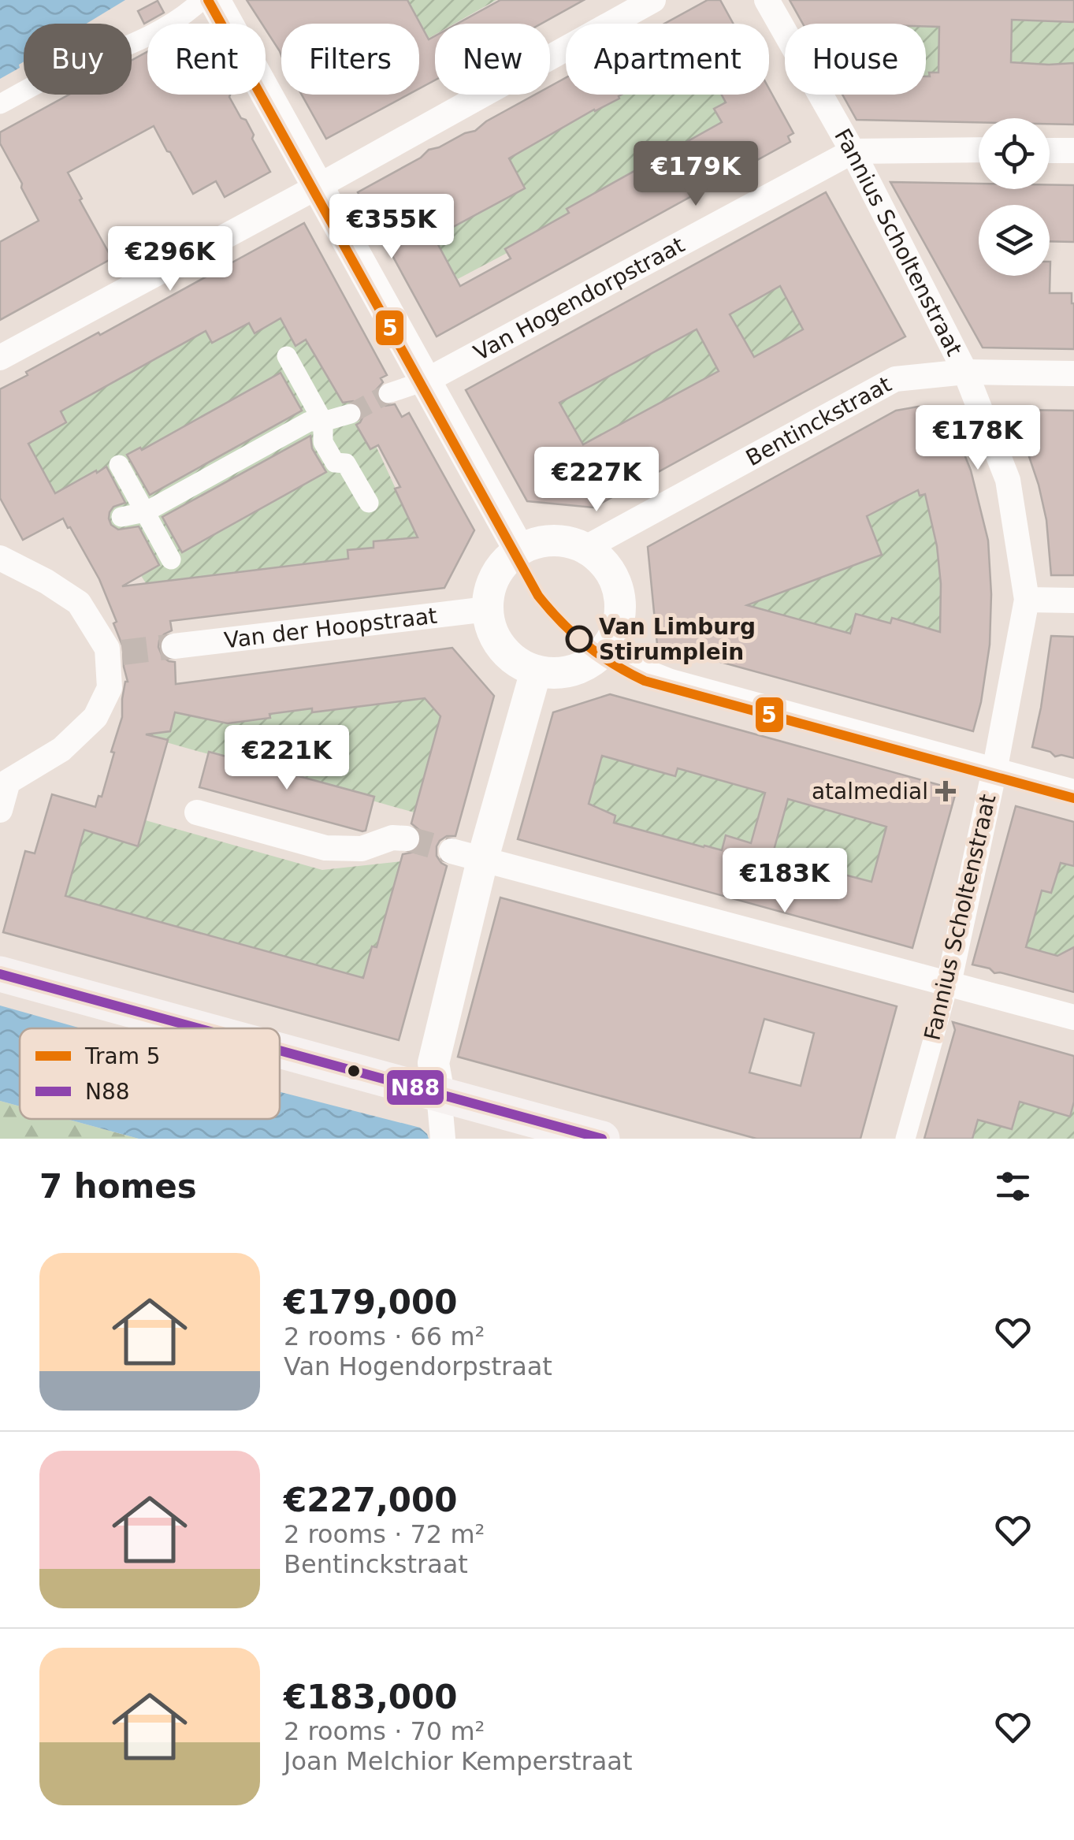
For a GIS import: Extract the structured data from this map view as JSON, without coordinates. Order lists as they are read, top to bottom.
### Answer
{
  "streets": {
    "street": [
      "Fannius Scholtenstraat",
      "Van Hogendorpstraat",
      "Bentinckstraat",
      "Van der Hoopstraat"
    ]
  },
  "crossings": [
    ["Fannius Scholtenstraat", "Van Hogendorpstraat"],
    ["Fannius Scholtenstraat", "Bentinckstraat"],
    ["Bentinckstraat", "Van der Hoopstraat"]
  ],
  "places": {
    "other": ["Van Limburg Stirumplein"],
    "health": ["atalmedial"]
  },
  "lines": ["tram line 5", "transit line N88"],
  "legend": ["Tram 5", "N88"],
  "page": {
    "chip": [
      "Buy",
      "Rent",
      "Filters",
      "New",
      "Apartment",
      "House"
    ],
    "price": [
      "€179K",
      "€355K",
      "€296K",
      "€178K",
      "€227K",
      "€221K",
      "€183K"
    ],
    "heading": "7 homes",
    "list": [
      {
        "name": "€179,000",
        "note": "2 rooms · 66 m² · Van Hogendorpstraat"
      },
      {
        "name": "€227,000",
        "note": "2 rooms · 72 m² · Bentinckstraat"
      },
      {
        "name": "€183,000",
        "note": "2 rooms · 70 m² · Joan Melchior Kemperstraat"
      }
    ]
  }
}
